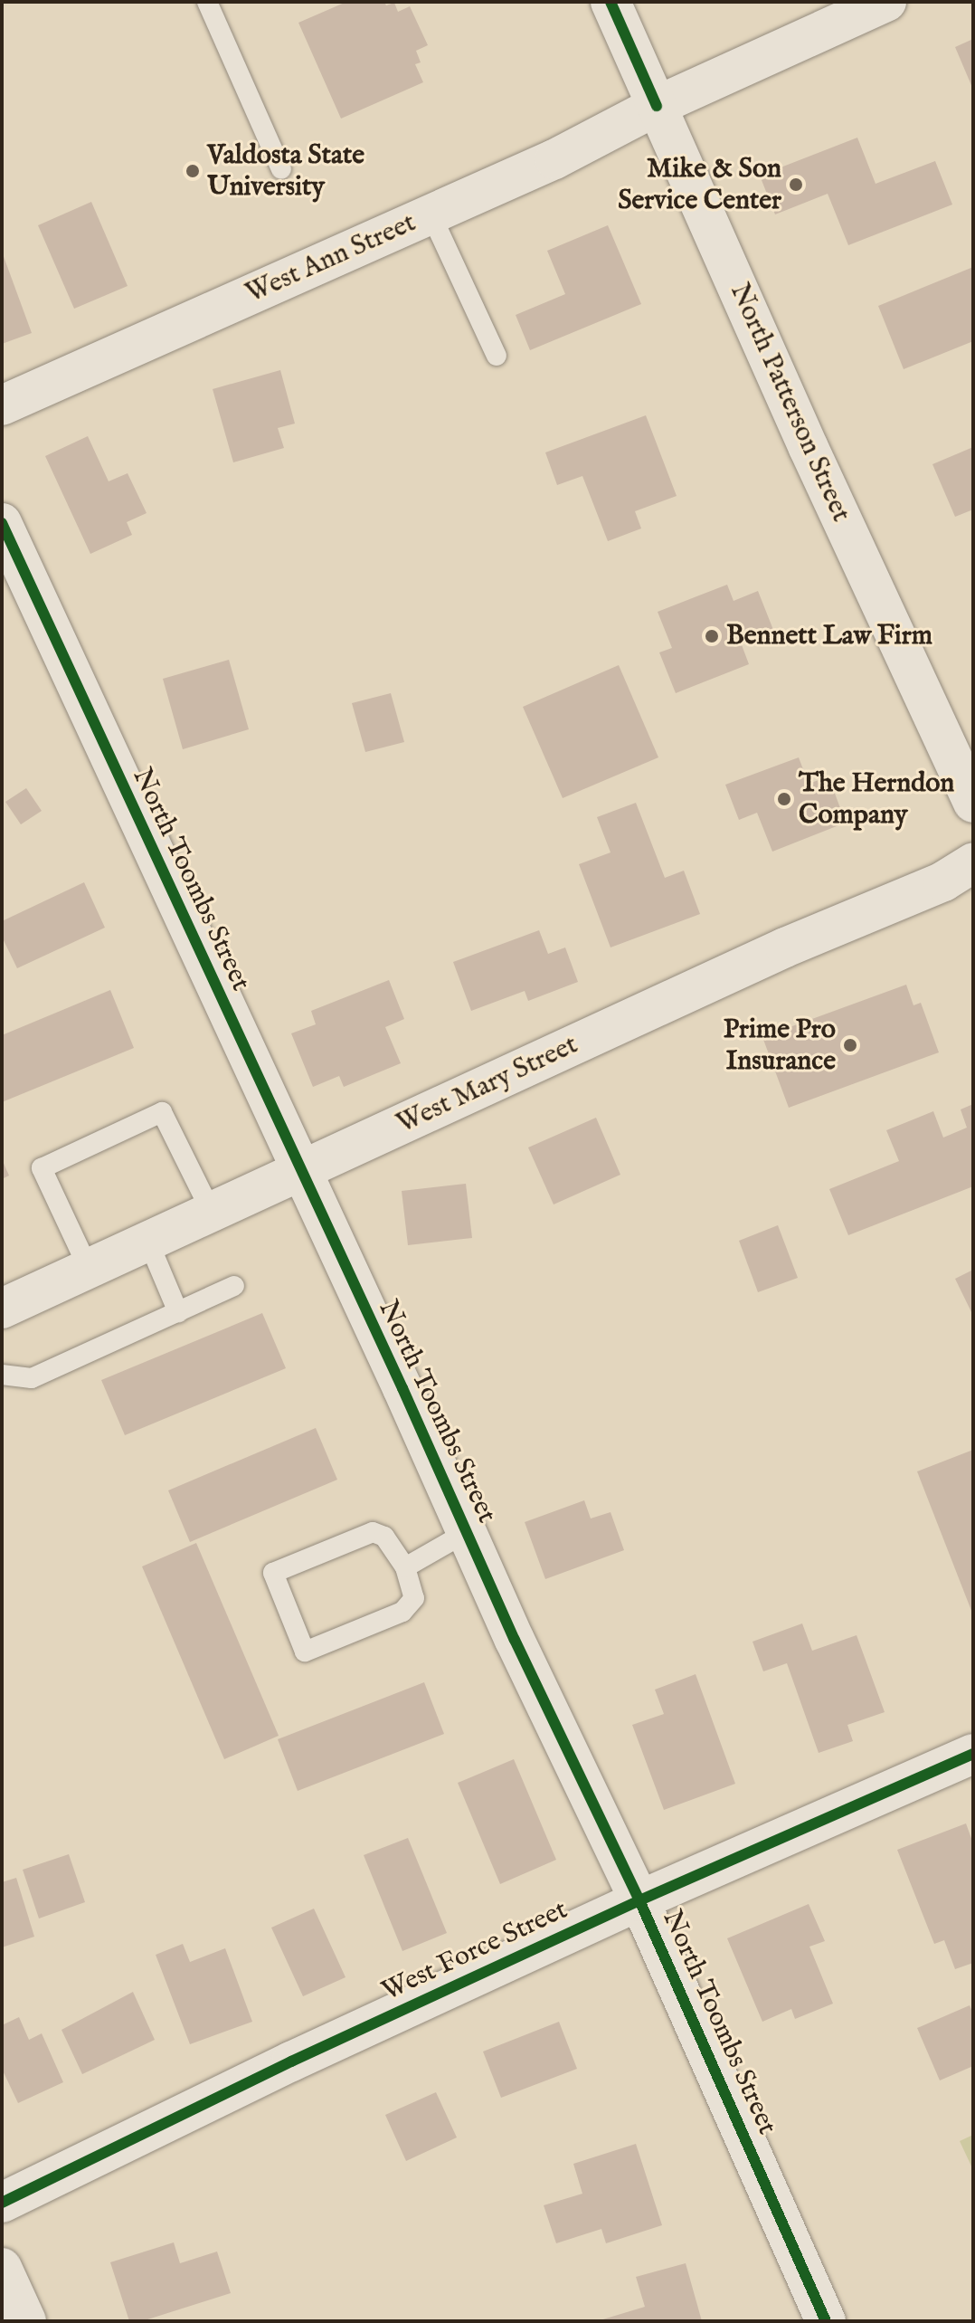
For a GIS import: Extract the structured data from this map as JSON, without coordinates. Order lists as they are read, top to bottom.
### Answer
{
  "streets": {
    "street": [
      "West Ann Street",
      "North Patterson Street",
      "North Toombs Street",
      "West Mary Street",
      "West Force Street"
    ]
  },
  "crossings": [
    ["West Ann Street", "North Patterson Street"],
    ["North Toombs Street", "West Mary Street"],
    ["North Toombs Street", "West Force Street"]
  ],
  "places": [
    "Valdosta State University",
    "Mike & Son Service Center",
    "Bennett Law Firm",
    "The Herndon Company",
    "Prime Pro Insurance"
  ]
}
